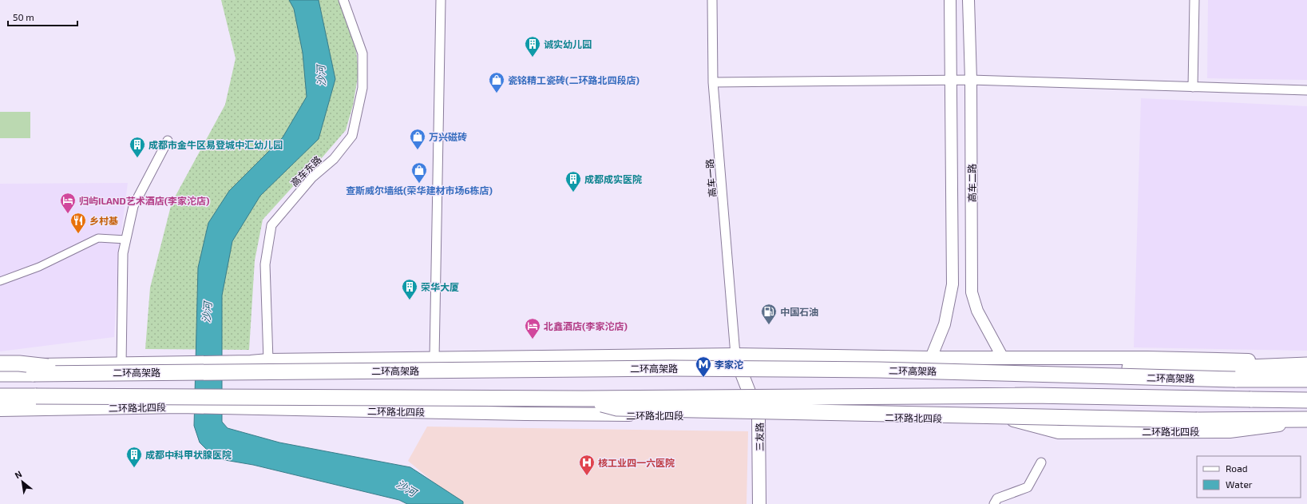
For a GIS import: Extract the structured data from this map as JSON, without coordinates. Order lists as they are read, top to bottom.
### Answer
{
  "streets": {
    "highway": ["二环高架路"],
    "main road": ["二环路北四段", "三友路"],
    "street": ["高车东路", "高车一路", "高车二路"]
  },
  "crossings": [
    ["高车一路", "三友路"],
    ["二环路北四段", "三友路"]
  ],
  "water": ["沙河"],
  "places": {
    "building": [
      "诚实幼儿园",
      "成都市金牛区易登城中汇幼儿园",
      "成都成实医院",
      "荣华大厦",
      "成都中科甲状腺医院"
    ],
    "shop": ["瓷铭精工瓷砖(二环路北四段店)", "万兴磁砖", "查斯威尔墙纸(荣华建材市场6栋店)"],
    "hotel": ["归屿ILAND艺术酒店(李家沱店)", "北鑫酒店(李家沱店)"],
    "restaurant": ["乡村基"],
    "fuel station": ["中国石油"],
    "metro station": ["李家沱"],
    "hospital": ["核工业四一六医院"]
  },
  "legend": ["Road", "Water"],
  "scale_bar": "50 m",
  "north": "top left"
}
